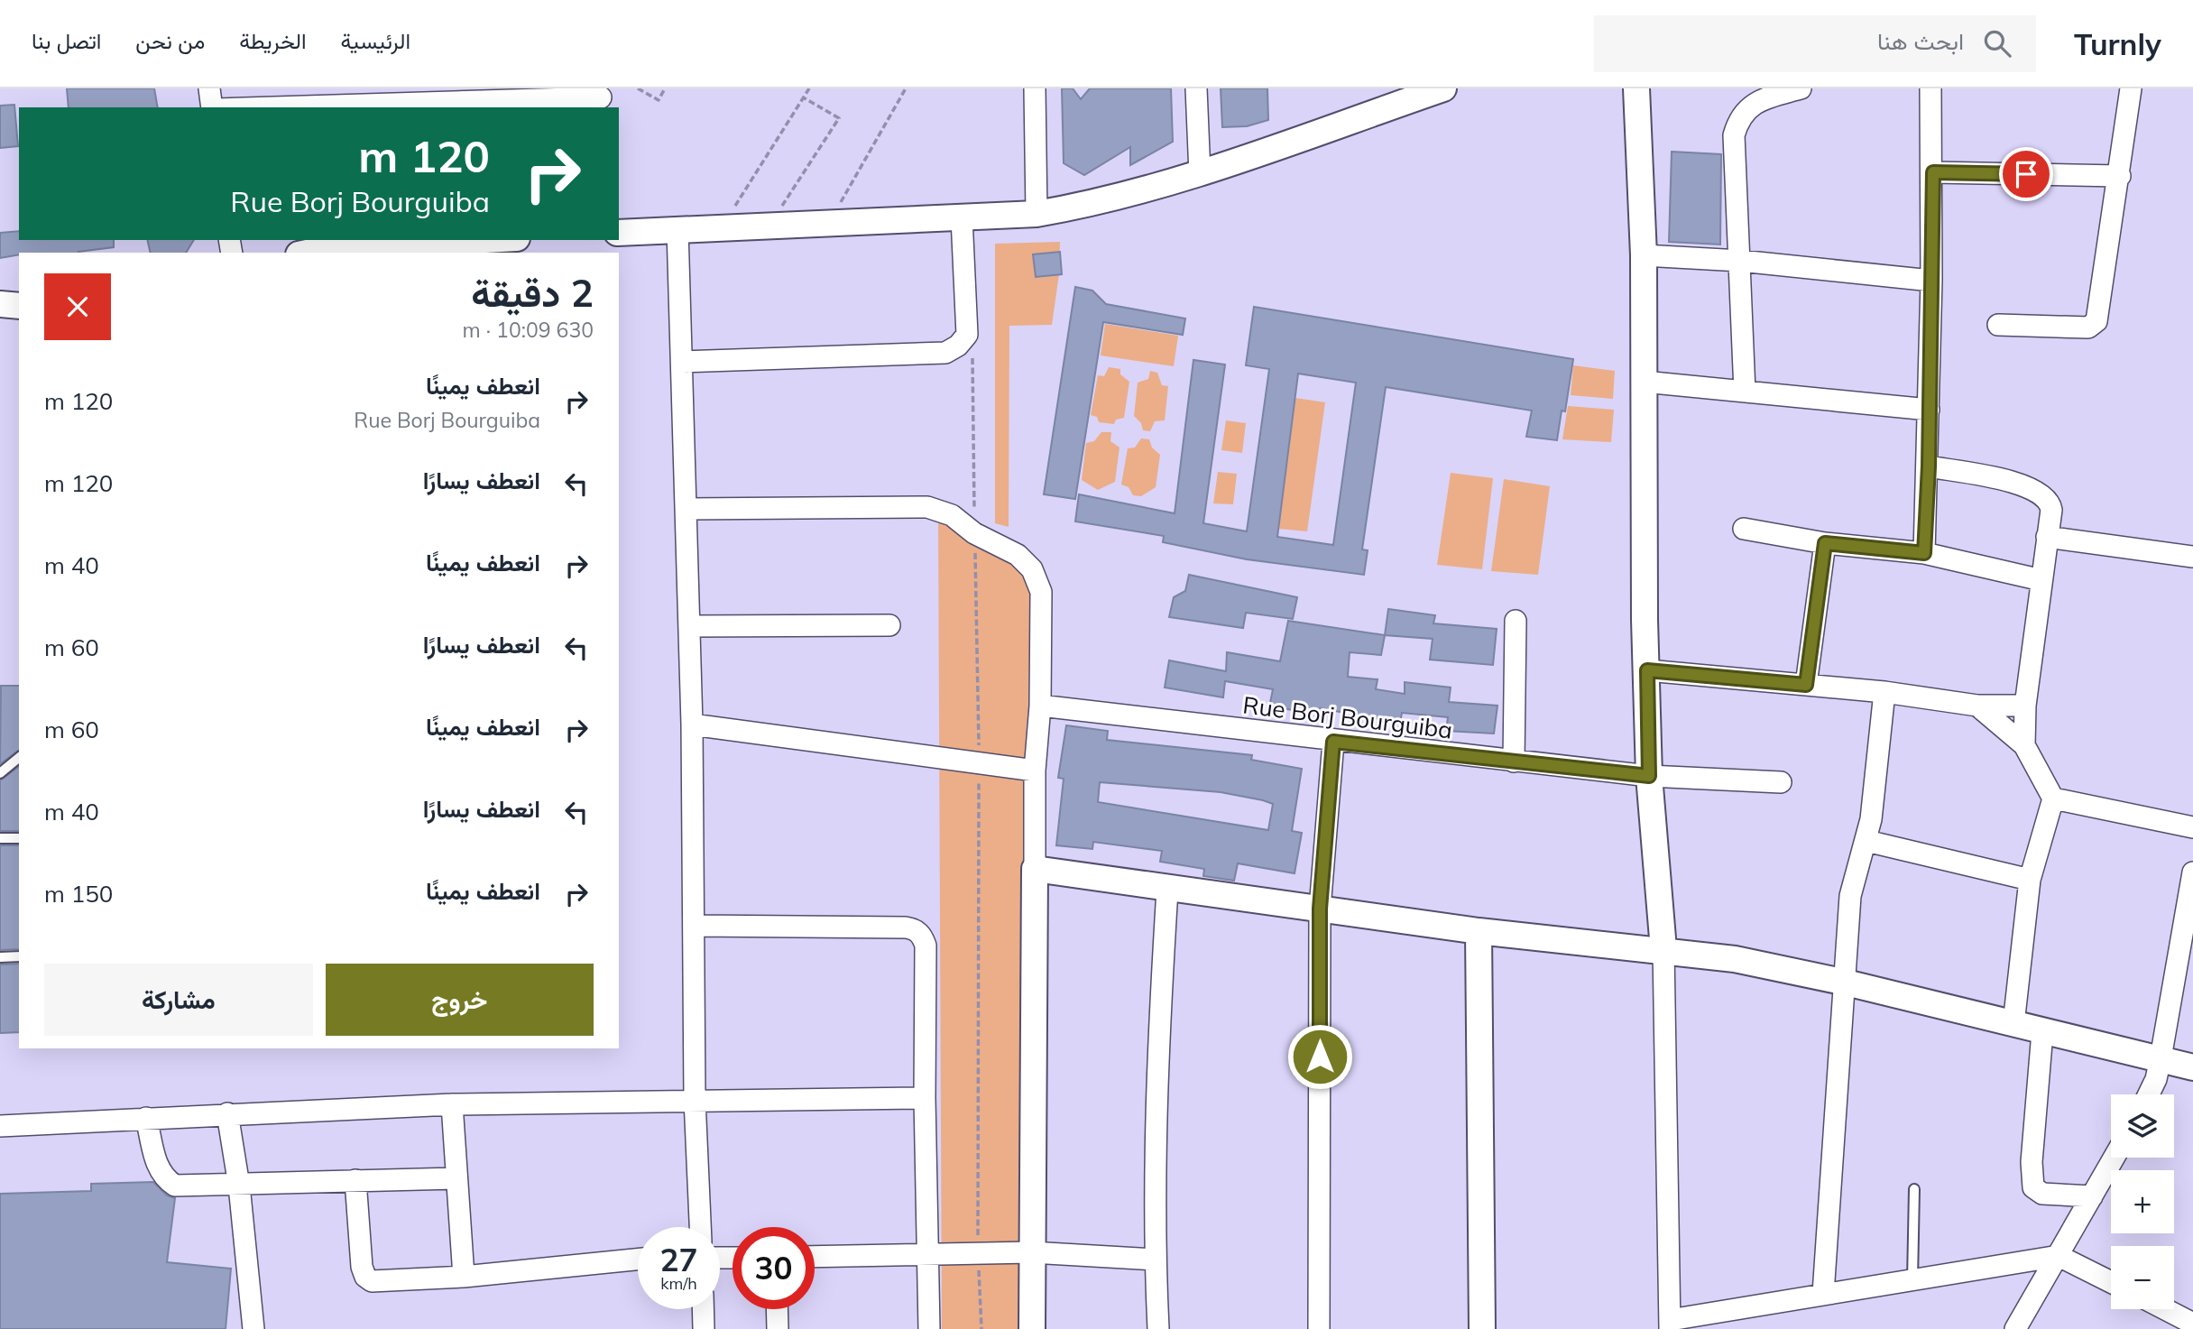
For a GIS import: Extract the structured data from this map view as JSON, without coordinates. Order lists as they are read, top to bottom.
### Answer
{
  "streets": {
    "street": ["Rue Borj Bourguiba"]
  },
  "page": {
    "header": "Turnly",
    "search": "ابحث هنا",
    "nav": [
      "الرئيسية",
      "الخريطة",
      "من نحن",
      "اتصل بنا"
    ],
    "turn": ["120 m", "Rue Borj Bourguiba"],
    "heading": ["2 دقيقة", "630 m · 10:09"],
    "list": [
      {
        "name": "انعطف يمينًا",
        "note": "Rue Borj Bourguiba",
        "value": "120 m"
      },
      {
        "name": "انعطف يسارًا",
        "value": "120 m"
      },
      {
        "name": "انعطف يمينًا",
        "value": "40 m"
      },
      {
        "name": "انعطف يسارًا",
        "value": "60 m"
      },
      {
        "name": "انعطف يمينًا",
        "value": "60 m"
      },
      {
        "name": "انعطف يسارًا",
        "value": "40 m"
      },
      {
        "name": "انعطف يمينًا",
        "value": "150 m"
      }
    ],
    "buttons": ["خروج", "مشاركة"],
    "map_buttons": ["+", "−"],
    "speed": "27 km/h",
    "limit": "30"
  }
}
